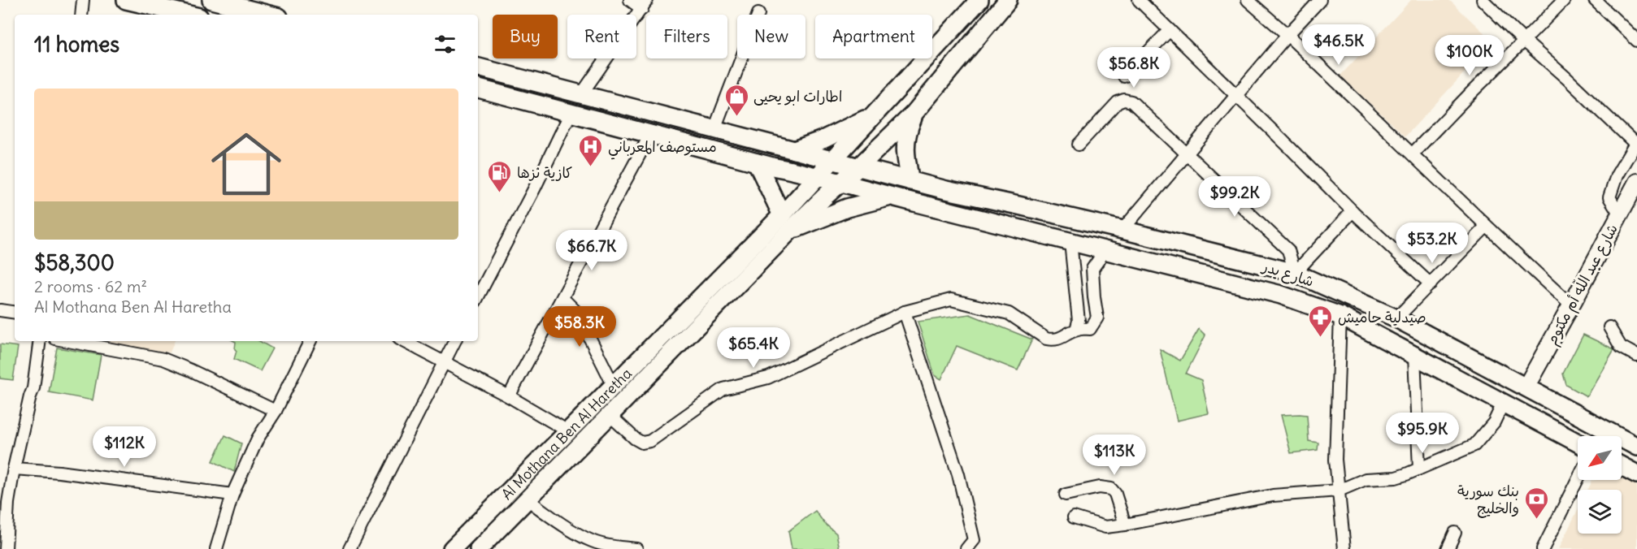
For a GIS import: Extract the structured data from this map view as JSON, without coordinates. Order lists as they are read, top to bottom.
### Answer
{
  "streets": {
    "main road": ["شارع بدر", "شارع عبد اللّه أم مكتوم", "Al Mothana Ben Al Haretha"]
  },
  "crossings": [
    ["شارع بدر", "شارع عبد اللّه أم مكتوم"],
    ["شارع بدر", "Al Mothana Ben Al Haretha"]
  ],
  "places": {
    "shop": ["اطارات ابو يحيى"],
    "hospital": ["مستوصف المعرباني"],
    "fuel station": ["كازية نزها"],
    "pharmacy": ["صيدلية حاميش"],
    "bank": ["بنك سورية والخليج"]
  },
  "north": "bottom left",
  "page": {
    "chip": [
      "Buy",
      "Rent",
      "Filters",
      "New",
      "Apartment"
    ],
    "heading": "11 homes",
    "price": [
      "$46.5K",
      "$100K",
      "$56.8K",
      "$99.2K",
      "$53.2K",
      "$66.7K",
      "$58.3K",
      "$65.4K",
      "$95.9K",
      "$112K",
      "$113K"
    ],
    "list": [
      {
        "name": "$58,300",
        "note": "2 rooms · 62 m² · Al Mothana Ben Al Haretha"
      }
    ]
  }
}
